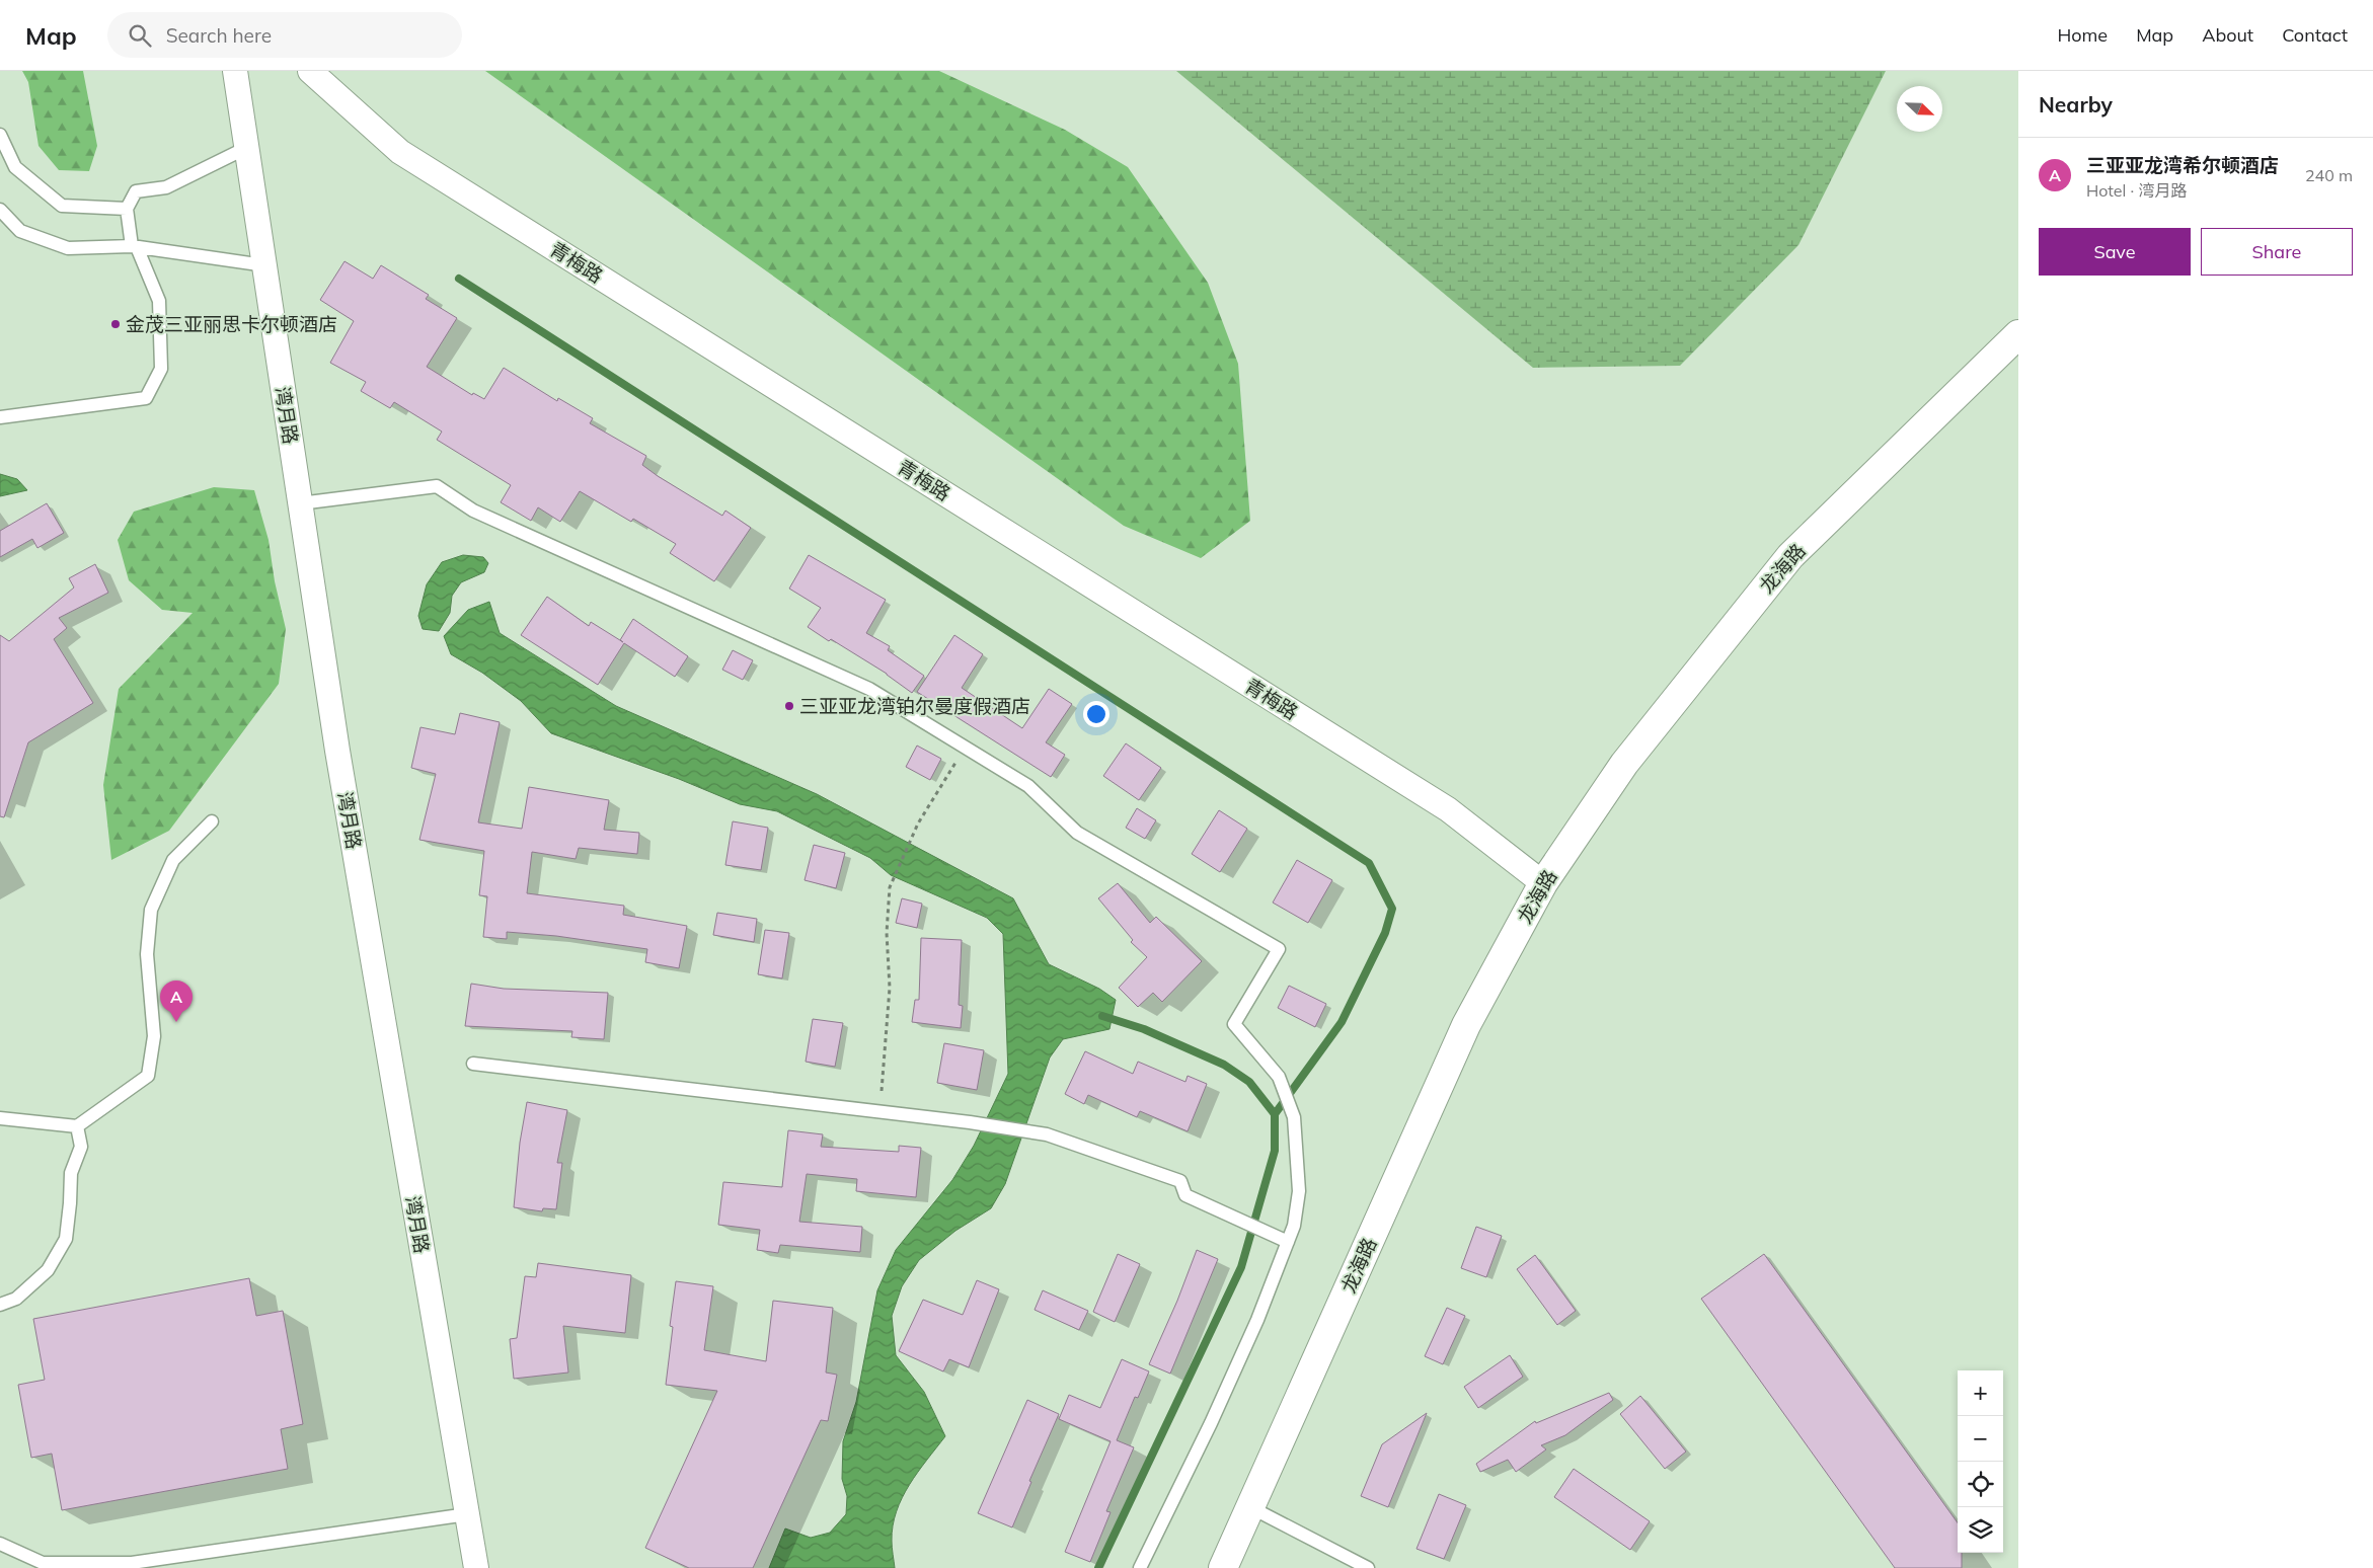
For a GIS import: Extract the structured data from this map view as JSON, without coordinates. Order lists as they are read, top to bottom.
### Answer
{
  "streets": {
    "street": ["青梅路", "湾月路", "龙海路"]
  },
  "crossings": [
    ["青梅路", "龙海路"]
  ],
  "places": ["金茂三亚丽思卡尔顿酒店", "三亚亚龙湾铂尔曼度假酒店"],
  "north": "bottom right",
  "page": {
    "header": "Map",
    "search": "Search here",
    "nav": [
      "Home",
      "Map",
      "About",
      "Contact"
    ],
    "heading": "Nearby",
    "list": [
      {
        "mark": "A",
        "name": "三亚亚龙湾希尔顿酒店",
        "note": "Hotel · 湾月路",
        "value": "240 m"
      }
    ],
    "buttons": ["Save", "Share"],
    "pins": "A",
    "map_buttons": ["+", "−"]
  }
}
